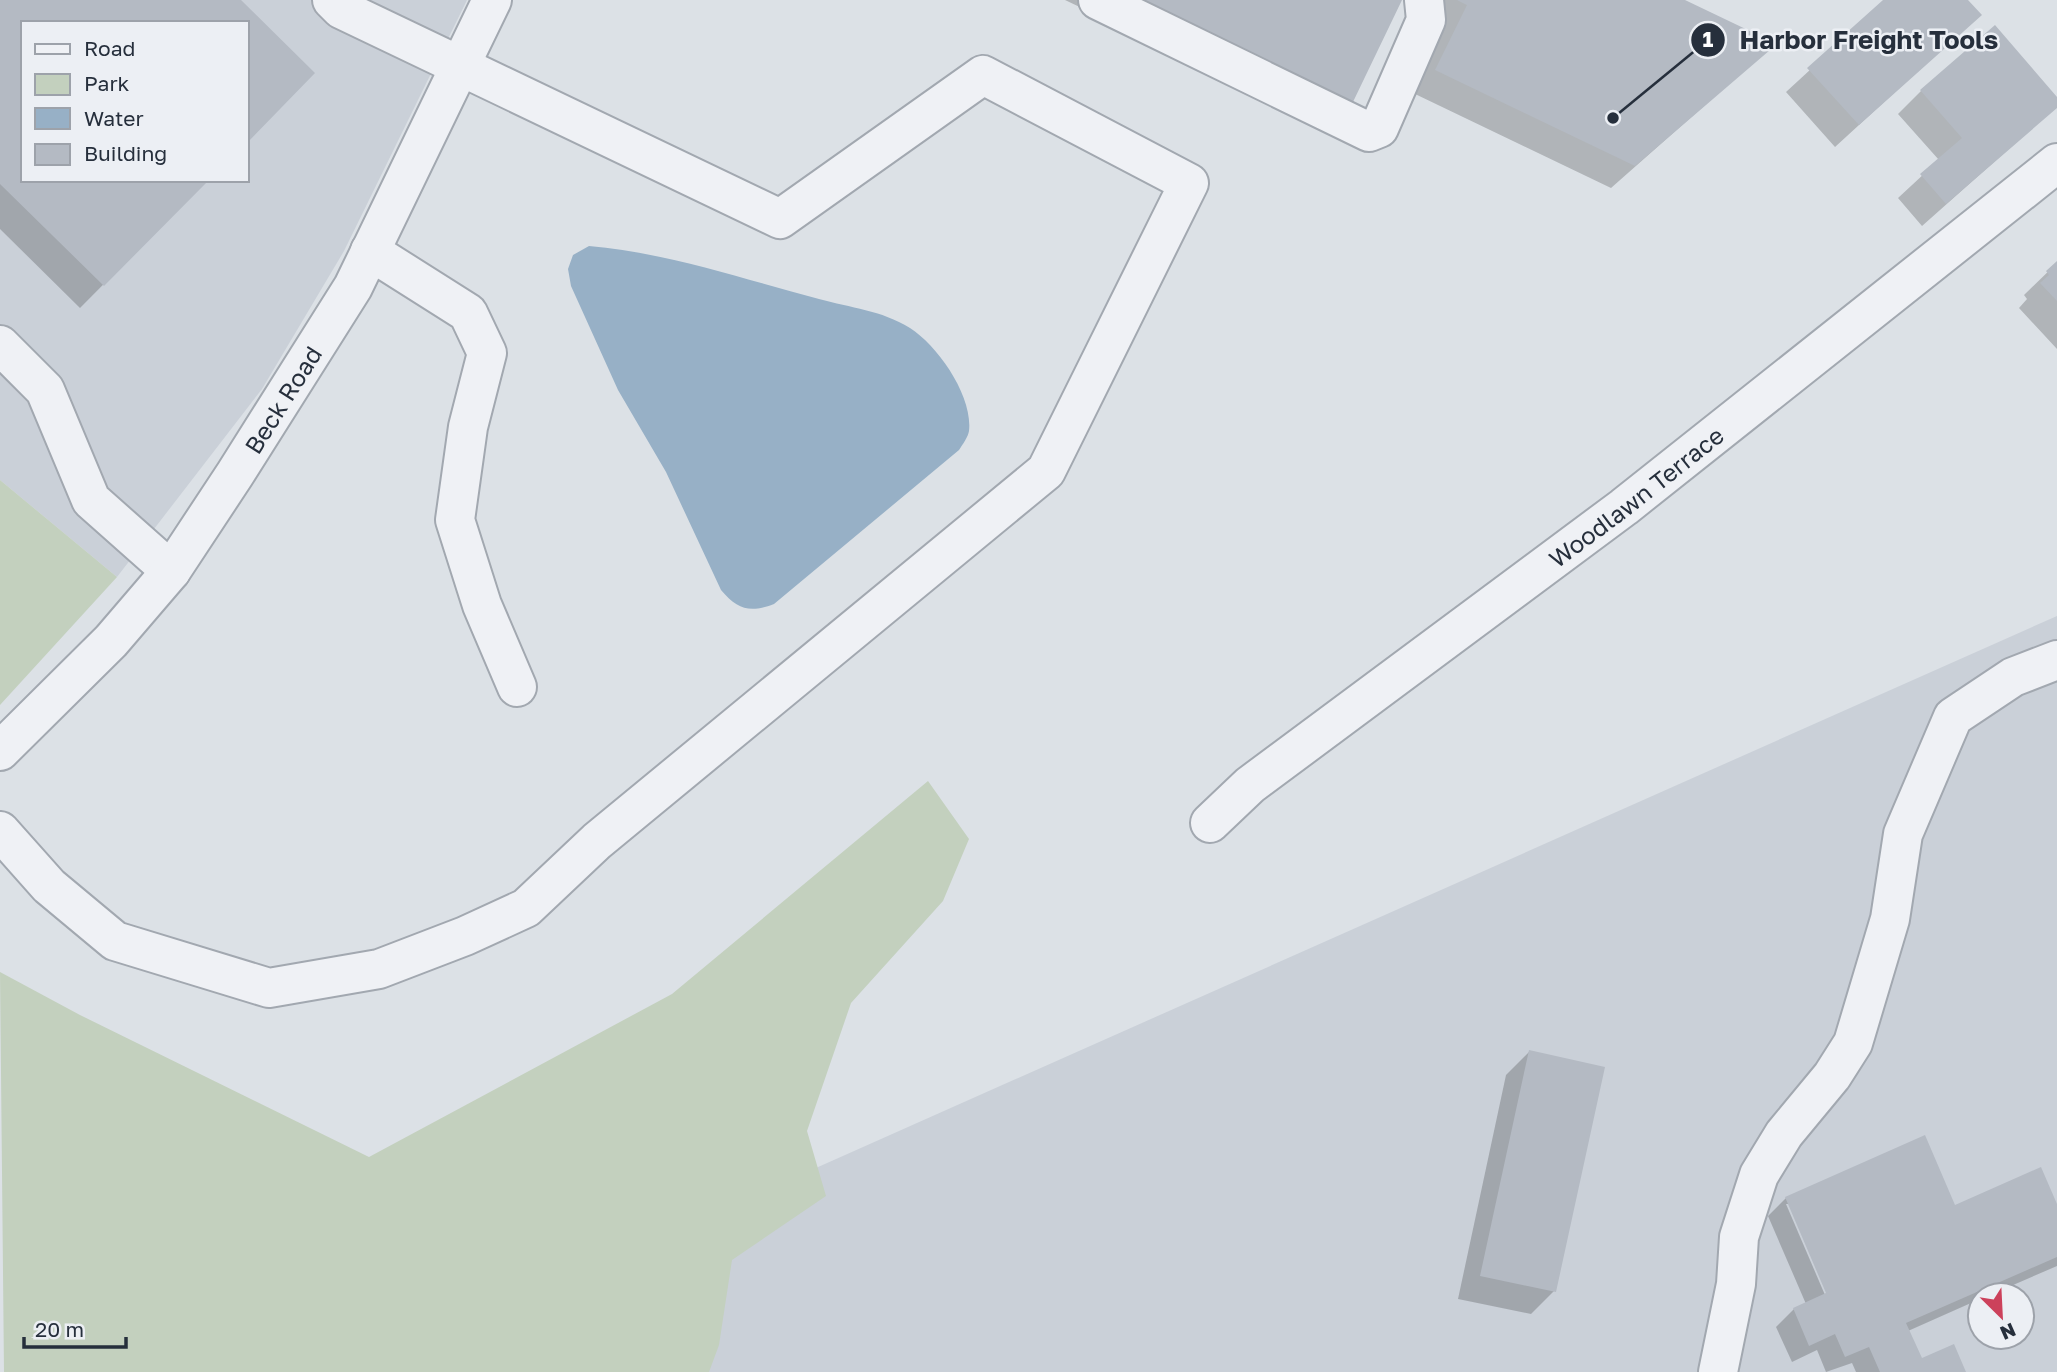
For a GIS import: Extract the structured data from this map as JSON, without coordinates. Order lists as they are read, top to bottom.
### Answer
{
  "streets": {
    "street": ["Beck Road", "Woodlawn Terrace"]
  },
  "places": ["Harbor Freight Tools"],
  "legend": [
    "Road",
    "Park",
    "Water",
    "Building"
  ],
  "scale_bar": "20 m",
  "north": "bottom right"
}
